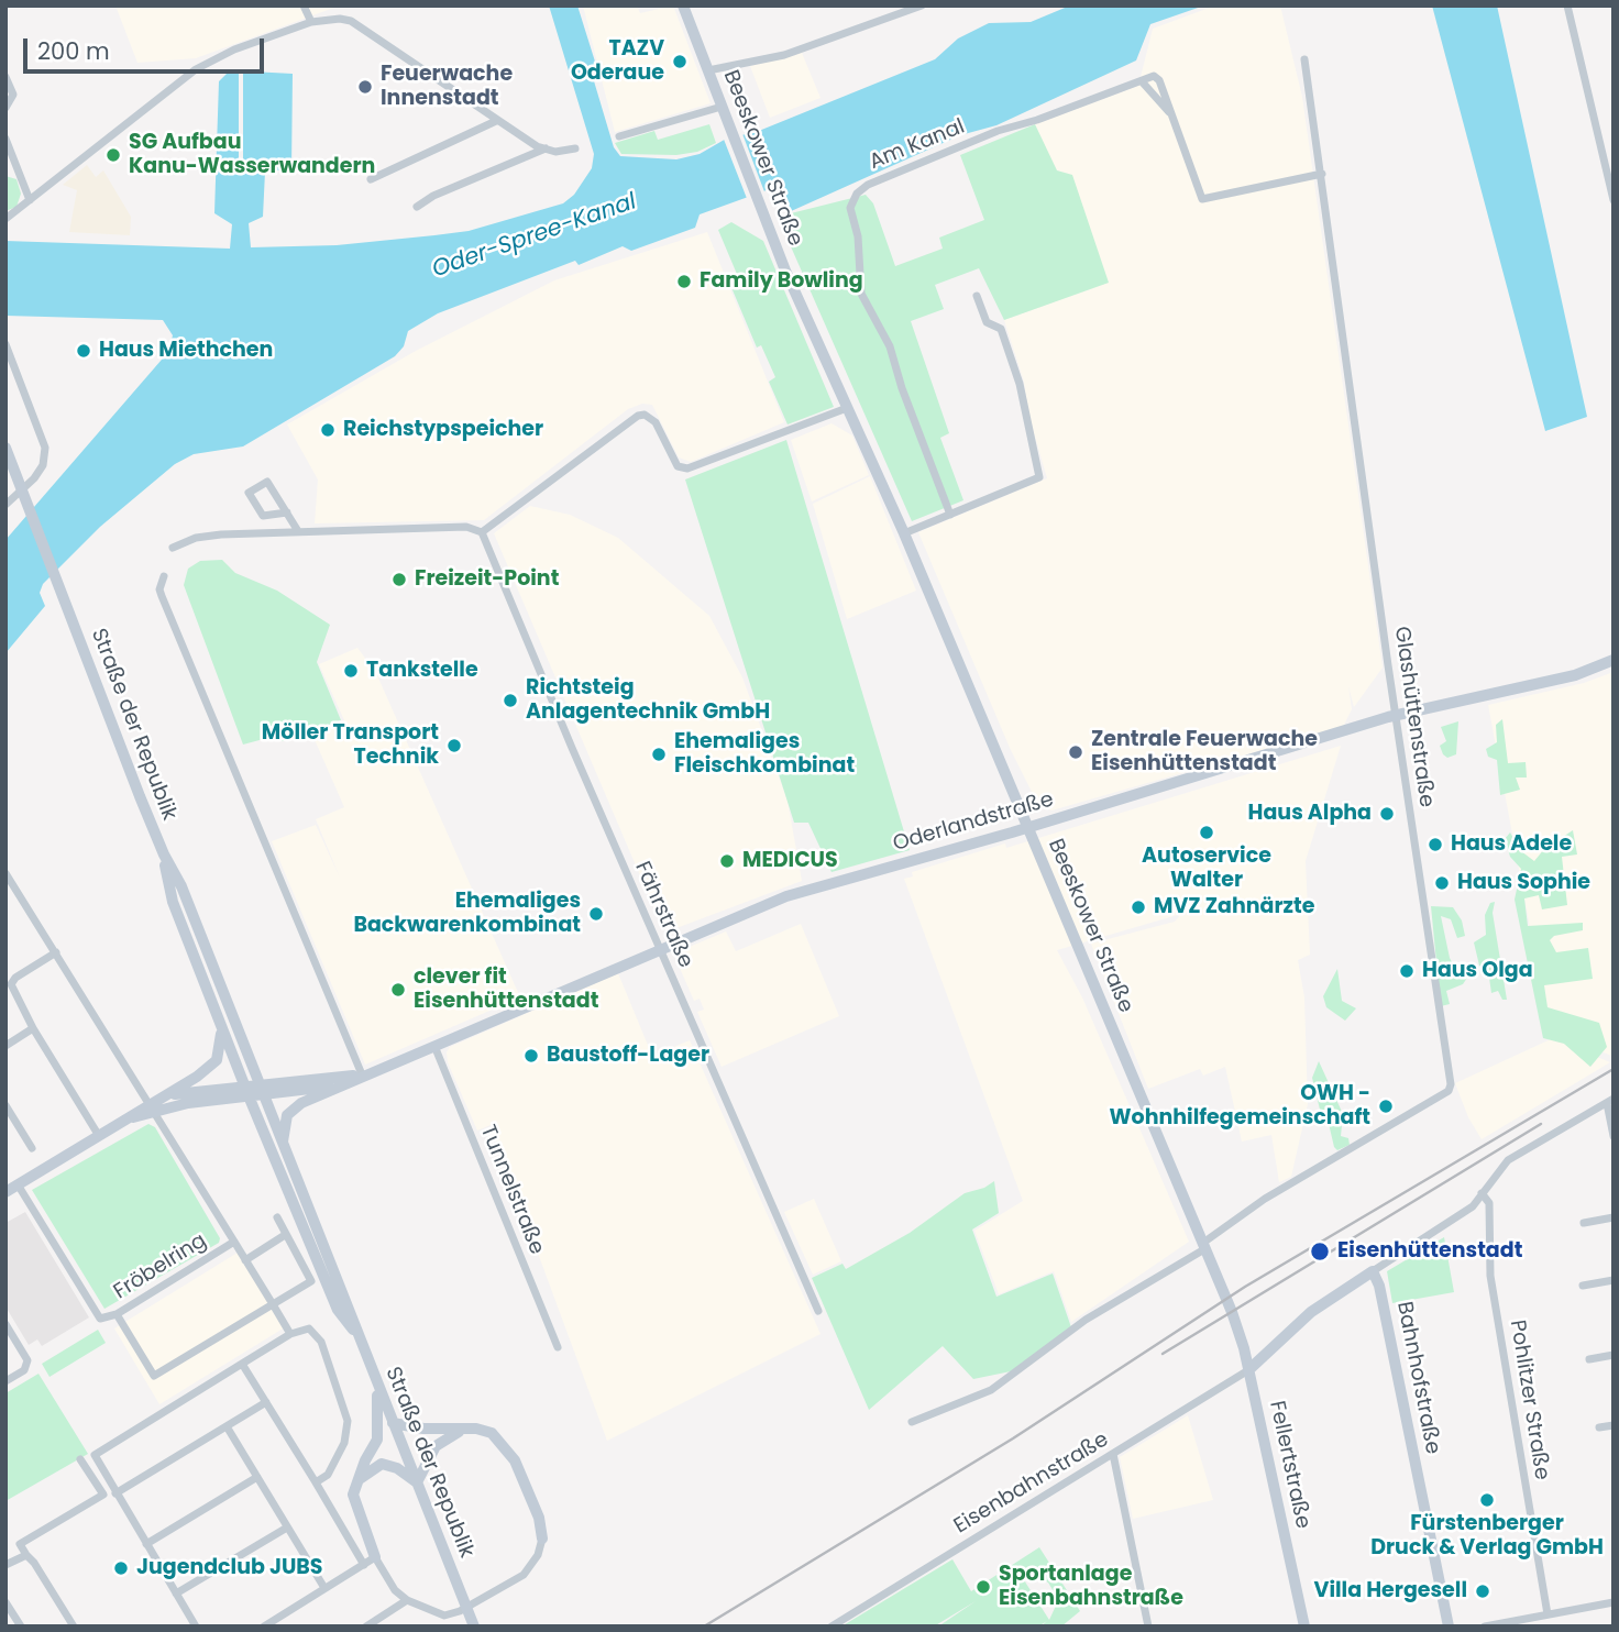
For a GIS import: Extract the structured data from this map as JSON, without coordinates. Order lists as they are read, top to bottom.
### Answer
{
  "streets": {
    "street": [
      "Am Kanal",
      "Beeskower Straße",
      "Glashüttenstraße",
      "Straße der Republik",
      "Oderlandstraße",
      "Fährstraße",
      "Tunnelstraße",
      "Fröbelring",
      "Bahnhofstraße",
      "Pohlitzer Straße",
      "Fellertstraße",
      "Eisenbahnstraße"
    ]
  },
  "crossings": [
    ["Beeskower Straße", "Glashüttenstraße"],
    ["Beeskower Straße", "Oderlandstraße"],
    ["Beeskower Straße", "Fellertstraße"],
    ["Glashüttenstraße", "Oderlandstraße"],
    ["Straße der Republik", "Oderlandstraße"],
    ["Oderlandstraße", "Fährstraße"],
    ["Oderlandstraße", "Tunnelstraße"],
    ["Fellertstraße", "Eisenbahnstraße"]
  ],
  "water": ["Oder-Spree-Kanal"],
  "places": [
    "TAZV Oderaue",
    "Feuerwache Innenstadt",
    "SG Aufbau Kanu-Wasserwandern",
    "Family Bowling",
    "Haus Miethchen",
    "Reichstypspeicher",
    "Freizeit-Point",
    "Tankstelle",
    "Richtsteig Anlagentechnik GmbH",
    "Möller Transport Technik",
    "Zentrale Feuerwache Eisenhüttenstadt",
    "Ehemaliges Fleischkombinat",
    "Haus Alpha",
    "Autoservice Walter",
    "Haus Adele",
    "MEDICUS",
    "Haus Sophie",
    "MVZ Zahnärzte",
    "Ehemaliges Backwarenkombinat",
    "Haus Olga",
    "clever fit Eisenhüttenstadt",
    "Baustoff-Lager",
    "OWH - Wohnhilfegemeinschaft",
    "Eisenhüttenstadt",
    "Fürstenberger Druck & Verlag GmbH",
    "Jugendclub JUBS",
    "Sportanlage Eisenbahnstraße",
    "Villa Hergesell"
  ],
  "scale_bar": "200 m"
}
